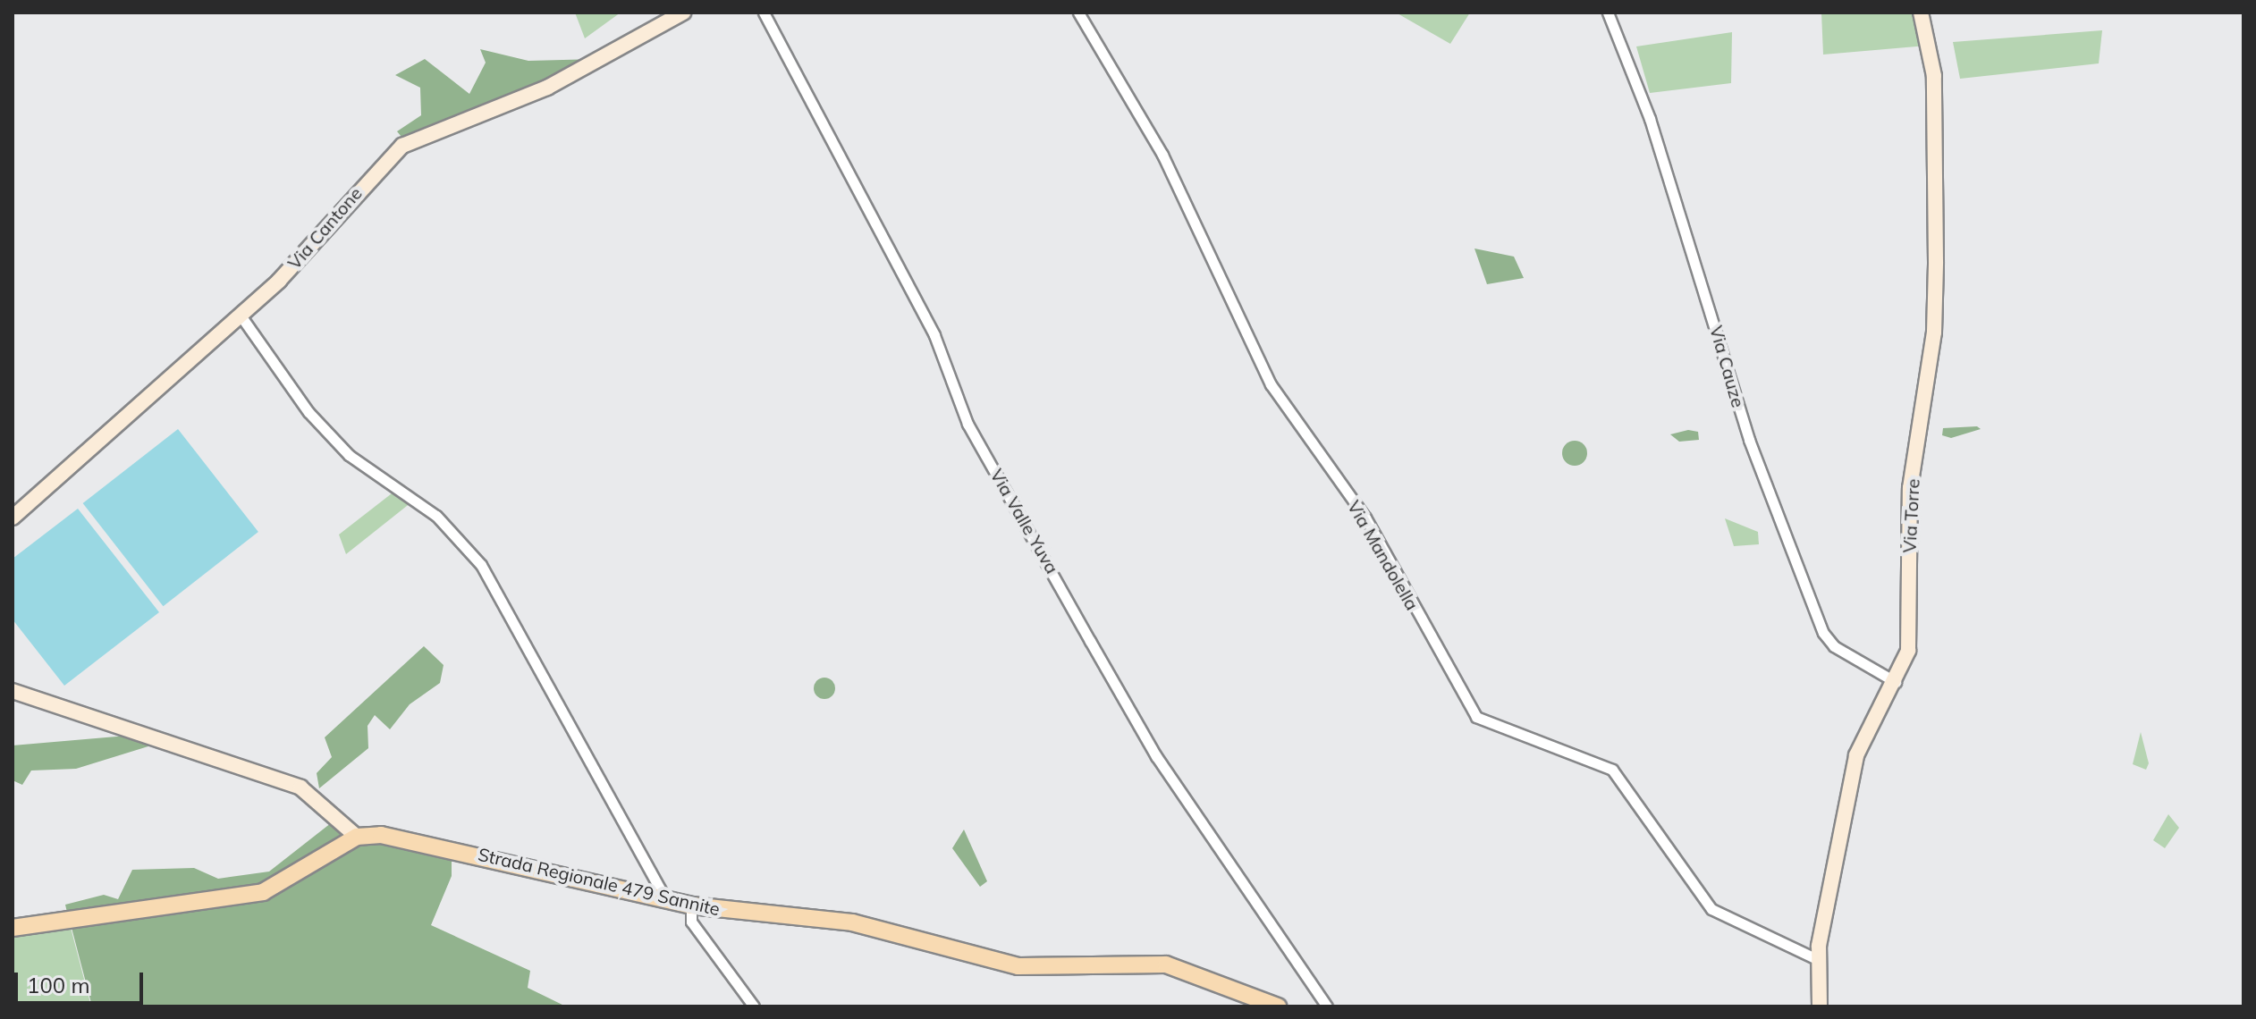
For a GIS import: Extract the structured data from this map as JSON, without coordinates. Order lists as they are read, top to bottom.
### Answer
{
  "streets": {
    "main road": ["Via Cantone", "Via Torre", "Strada Regionale 479 Sannite"],
    "street": ["Via Cauze", "Via Valle Yuva", "Via Mandolella"]
  },
  "crossings": [
    ["Via Cauze", "Via Torre"],
    ["Via Torre", "Via Mandolella"]
  ],
  "scale_bar": "100 m"
}
